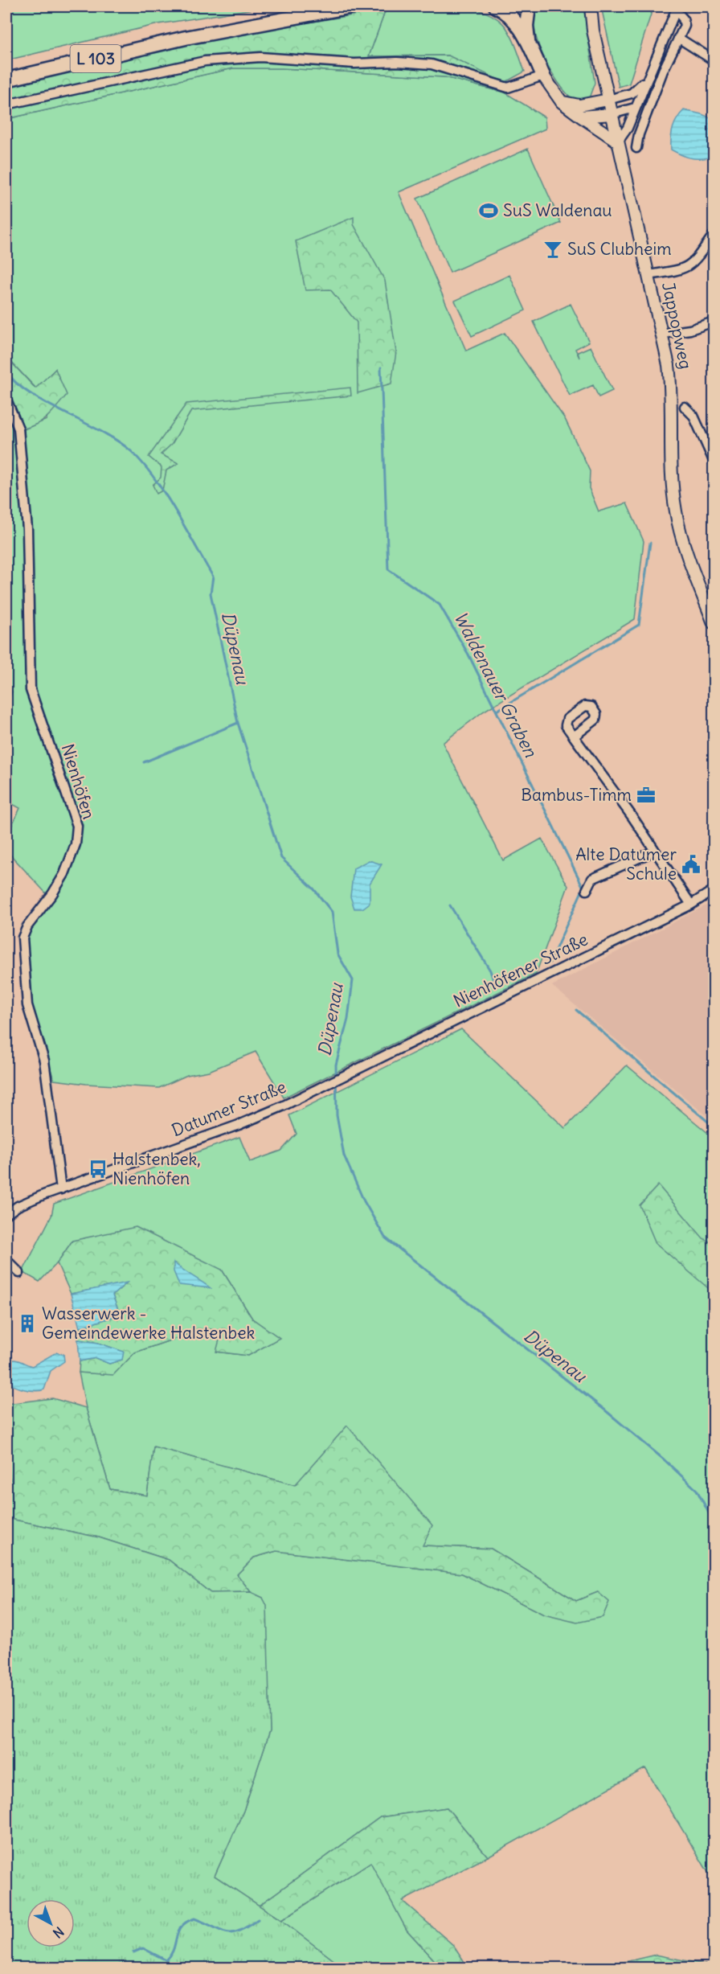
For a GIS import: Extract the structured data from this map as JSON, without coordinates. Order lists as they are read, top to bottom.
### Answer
{
  "streets": {
    "main road": ["L 103"],
    "street": [
      "Jappopweg",
      "Nienhöfen",
      "Nienhöfener Straße",
      "Datumer Straße"
    ]
  },
  "crossings": [
    ["Nienhöfen", "Datumer Straße"],
    ["Nienhöfener Straße", "Datumer Straße"]
  ],
  "water": ["Düpenau", "Waldenauer Graben"],
  "places": {
    "sports": ["SuS Waldenau"],
    "bar": ["SuS Clubheim"],
    "office": ["Bambus-Timm"],
    "public building": ["Alte Datumer Schule"],
    "bus stop": ["Halstenbek, Nienhöfen"],
    "building": ["Wasserwerk - Gemeindewerke Halstenbek"]
  },
  "north": "bottom right"
}
